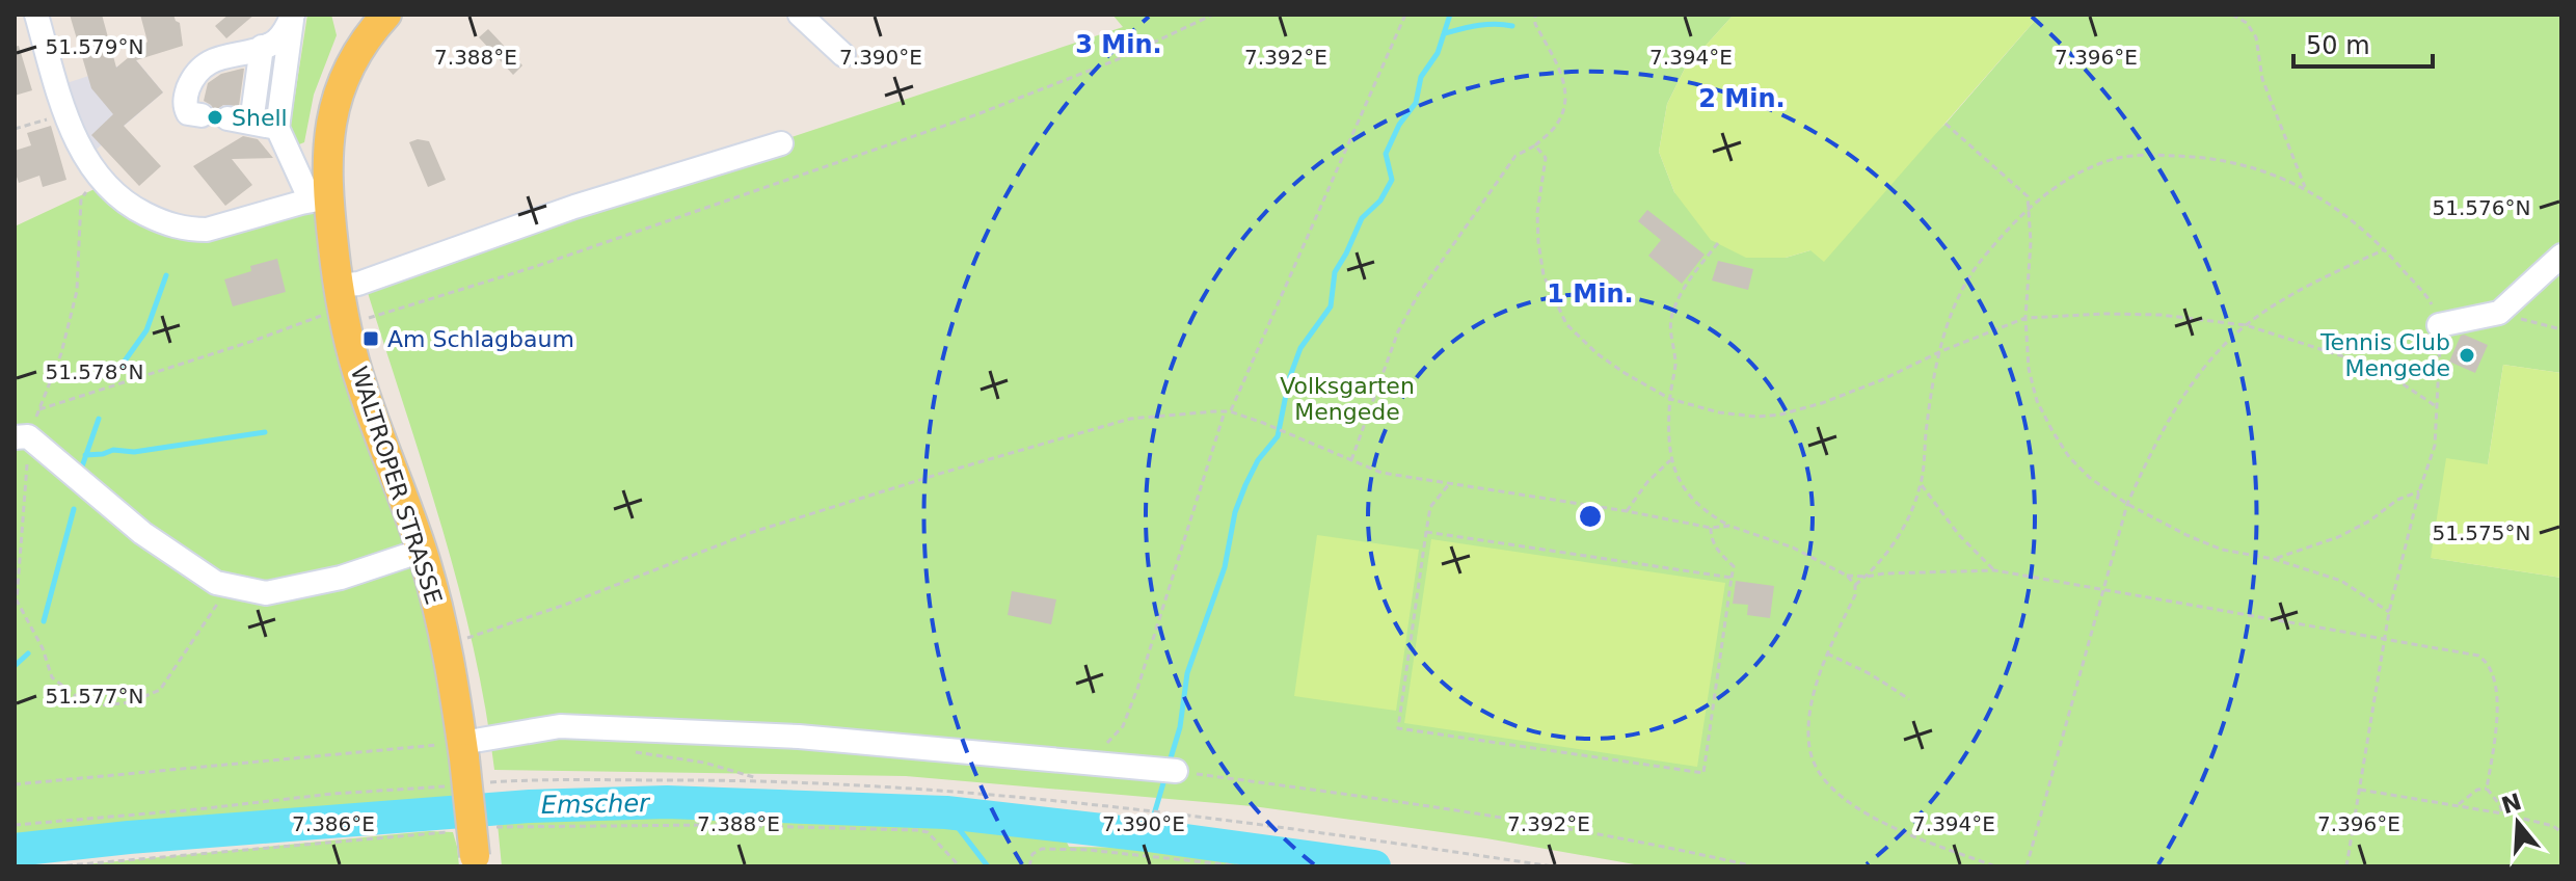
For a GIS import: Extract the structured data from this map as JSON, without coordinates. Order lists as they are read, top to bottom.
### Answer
{
  "streets": {
    "main road": ["WALTROPER STRASSE"]
  },
  "water": ["Emscher"],
  "parks": ["Volksgarten Mengede"],
  "places": {
    "other": ["Shell", "Tennis Club Mengede"],
    "transit": ["Am Schlagbaum"]
  },
  "scale_bar": "50 m",
  "north": "top",
  "coordinates": [
    "51.579°N",
    "7.388°E",
    "7.390°E",
    "7.392°E",
    "7.394°E",
    "7.396°E",
    "51.576°N",
    "51.578°N",
    "51.575°N",
    "51.577°N",
    "7.386°E"
  ],
  "rings": ["3 Min.", "2 Min.", "1 Min."]
}
